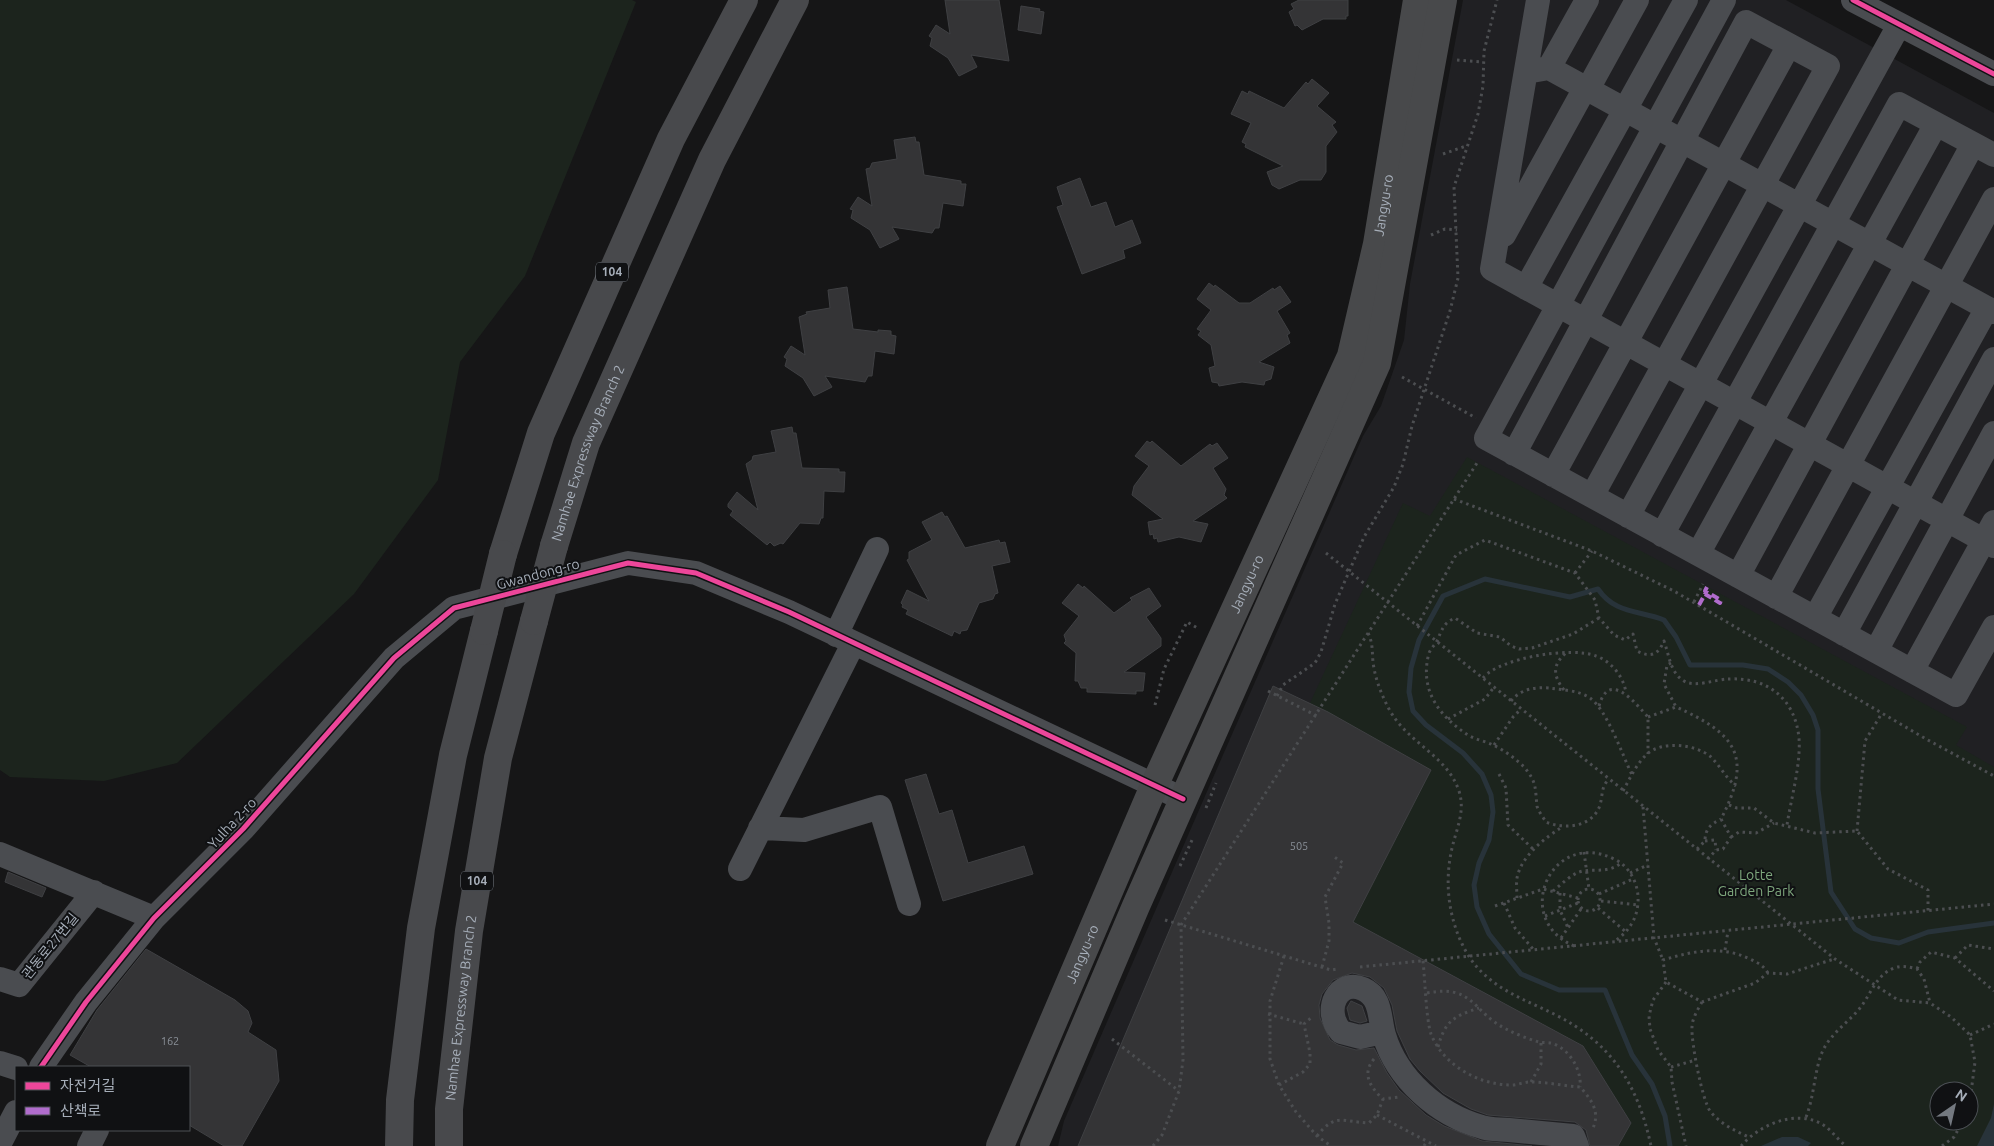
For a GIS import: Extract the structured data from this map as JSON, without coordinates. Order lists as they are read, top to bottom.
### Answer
{
  "streets": {
    "highway": ["104", "Namhae Expressway Branch 2"],
    "main road": ["Jangyu-ro"],
    "street": ["Gwandong-ro", "Yulha 2-ro", "관동로27번길"]
  },
  "crossings": [
    ["Gwandong-ro", "Yulha 2-ro"]
  ],
  "parks": ["Lotte Garden Park"],
  "house_numbers": ["505", "162"],
  "legend": ["자전거길", "산책로"],
  "north": "top right"
}
